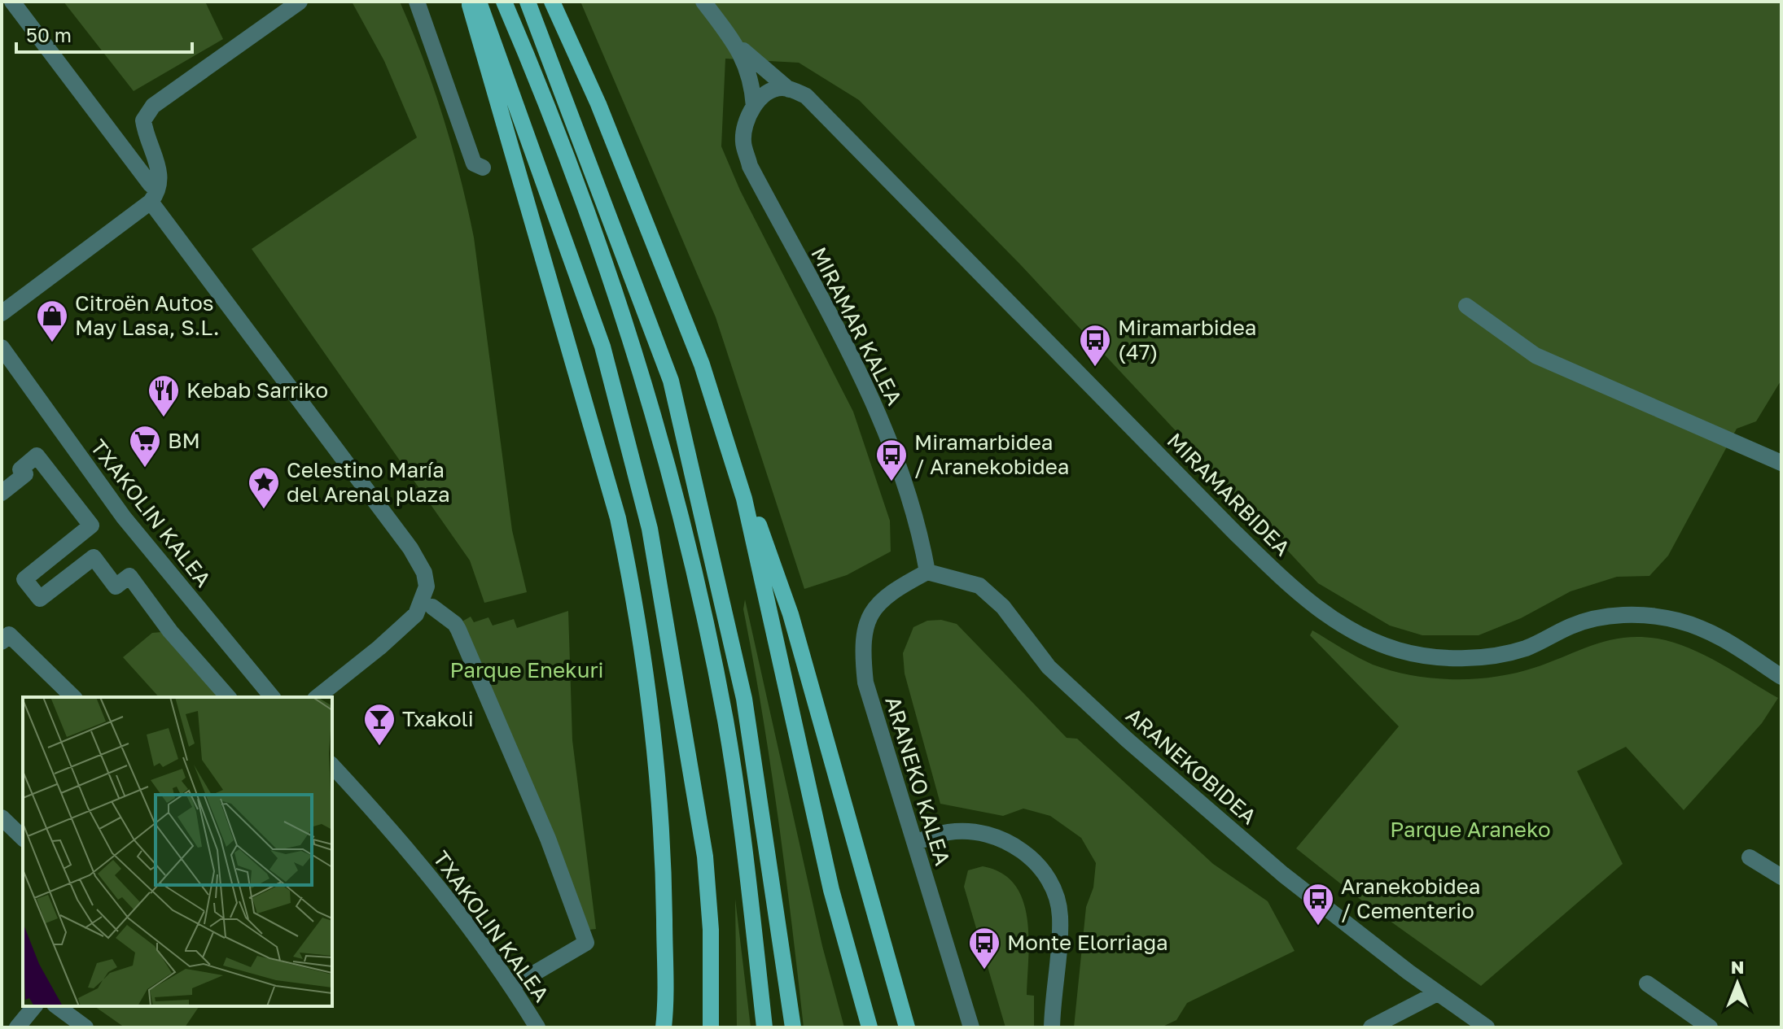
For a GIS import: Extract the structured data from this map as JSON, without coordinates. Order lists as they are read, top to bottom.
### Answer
{
  "streets": {
    "street": [
      "MIRAMAR KALEA",
      "MIRAMARBIDEA",
      "TXAKOLIN KALEA",
      "ARANEKOBIDEA",
      "ARANEKO KALEA"
    ]
  },
  "crossings": [
    ["MIRAMAR KALEA", "ARANEKOBIDEA"],
    ["MIRAMAR KALEA", "ARANEKO KALEA"],
    ["ARANEKOBIDEA", "ARANEKO KALEA"]
  ],
  "parks": ["Parque Enekuri", "Parque Araneko"],
  "places": {
    "shop": ["Citroën Autos May Lasa, S.L."],
    "bus stop": [
      "Miramarbidea (47)",
      "Miramarbidea / Aranekobidea",
      "Aranekobidea / Cementerio",
      "Monte Elorriaga"
    ],
    "restaurant": ["Kebab Sarriko"],
    "supermarket": ["BM"],
    "place": ["Celestino María del Arenal plaza"],
    "bar": ["Txakoli"]
  },
  "scale_bar": "50 m",
  "north": "top"
}
